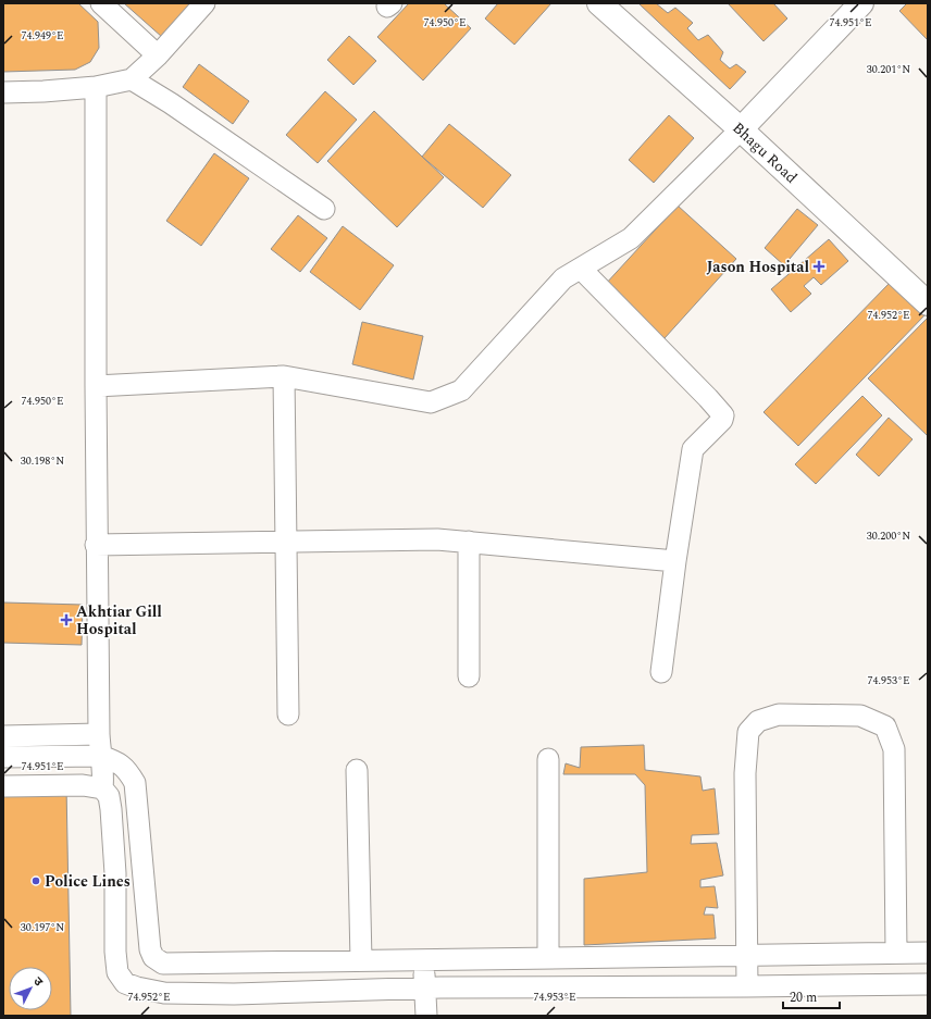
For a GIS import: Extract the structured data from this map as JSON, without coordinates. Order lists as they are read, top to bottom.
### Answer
{
  "streets": {
    "street": ["Bhagu Road"]
  },
  "places": {
    "health": ["Jason Hospital", "Akhtiar Gill Hospital"],
    "other": ["Police Lines"]
  },
  "scale_bar": "20 m",
  "north": "top right",
  "coordinates": [
    "74.950°E",
    "74.951°E",
    "74.949°E",
    "30.201°N",
    "74.952°E",
    "30.198°N",
    "30.200°N",
    "74.953°E",
    "30.197°N"
  ]
}
